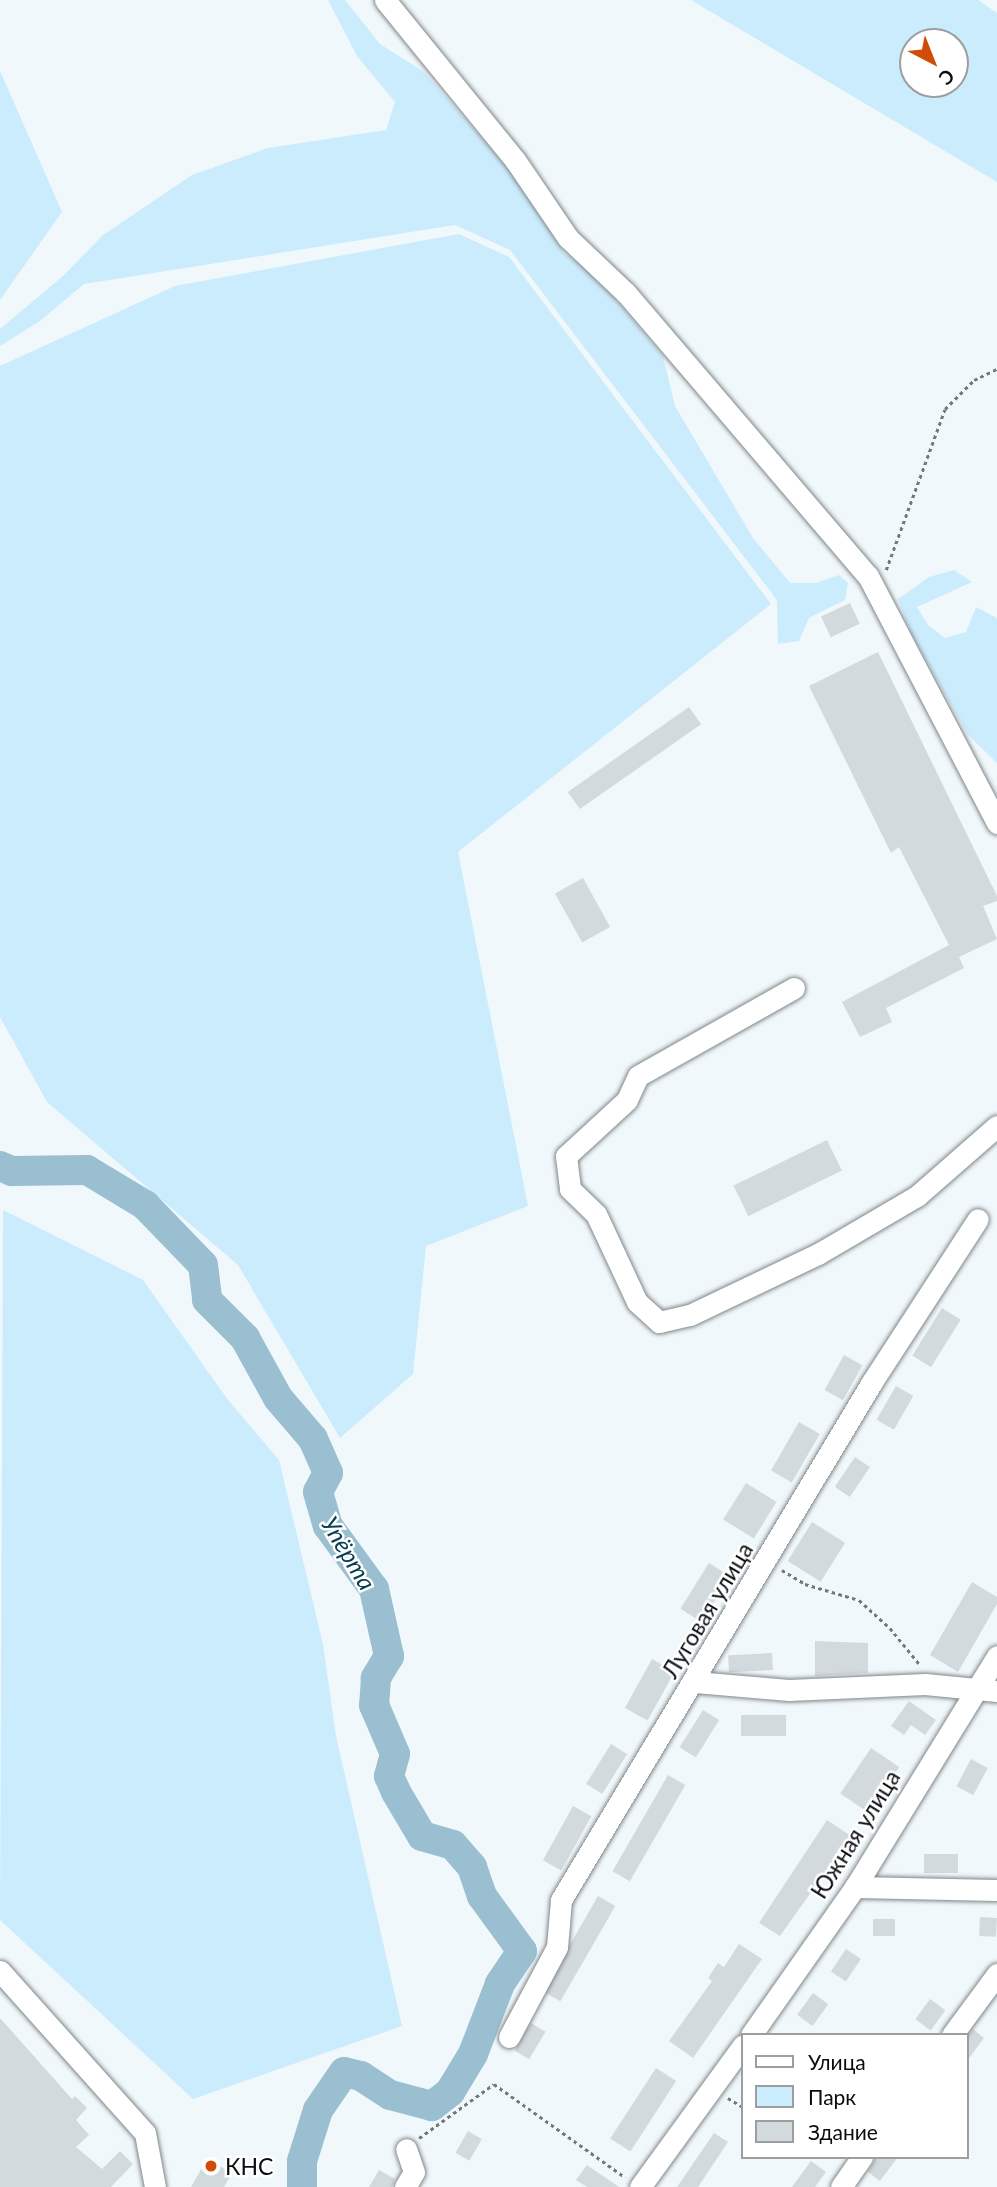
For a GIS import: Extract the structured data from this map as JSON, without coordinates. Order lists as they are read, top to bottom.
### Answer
{
  "streets": {
    "street": ["Луговая улица", "Южная улица"]
  },
  "water": ["Упёрта"],
  "places": ["КНС"],
  "legend": ["Улица", "Парк", "Здание"],
  "north": "bottom right"
}
